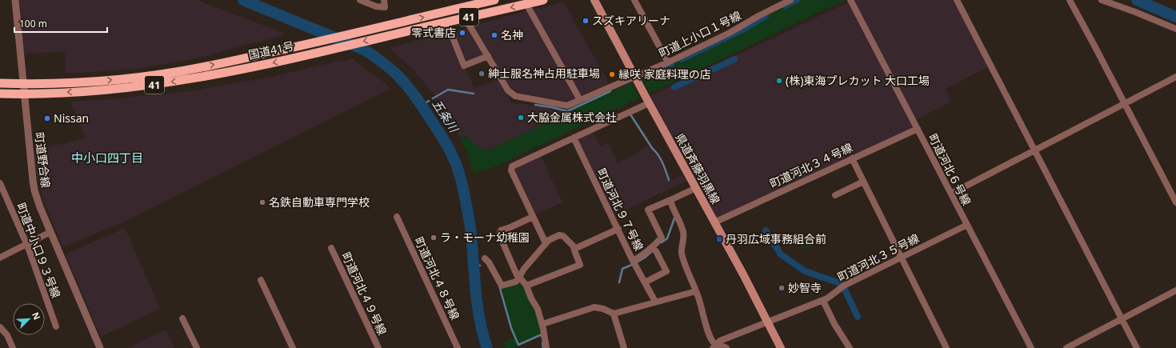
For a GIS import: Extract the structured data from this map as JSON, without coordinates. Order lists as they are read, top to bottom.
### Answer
{
  "streets": {
    "highway": ["41", "国道41号"],
    "main road": ["県道斉藤羽黒線"],
    "street": [
      "町道上小口１号線",
      "町道野合線",
      "町道河北３４号線",
      "町道河北６号線",
      "町道河北９７号線",
      "町道中小口９３号線",
      "町道河北３５号線",
      "町道河北４８号線",
      "町道河北４９号線"
    ]
  },
  "crossings": [
    ["町道上小口１号線", "国道41号"],
    ["町道上小口１号線", "県道斉藤羽黒線"],
    ["国道41号", "町道野合線"],
    ["町道河北３４号線", "県道斉藤羽黒線"],
    ["町道河北３４号線", "町道河北６号線"],
    ["県道斉藤羽黒線", "町道河北３５号線"],
    ["町道河北６号線", "町道河北３５号線"]
  ],
  "districts": ["中小口四丁目"],
  "water": ["五条川"],
  "places": {
    "other": [
      "スズキアリーナ",
      "零式書店",
      "名神",
      "紳士服名神占用駐車場",
      "縁咲 家庭料理の店",
      "(株)東海プレカット 大口工場",
      "大脇金属株式会社",
      "Nissan",
      "名鉄自動車専門学校",
      "ラ・モーナ幼稚園",
      "妙智寺"
    ],
    "transit": ["丹羽広域事務組合前"]
  },
  "scale_bar": "100 m",
  "north": "top right"
}
